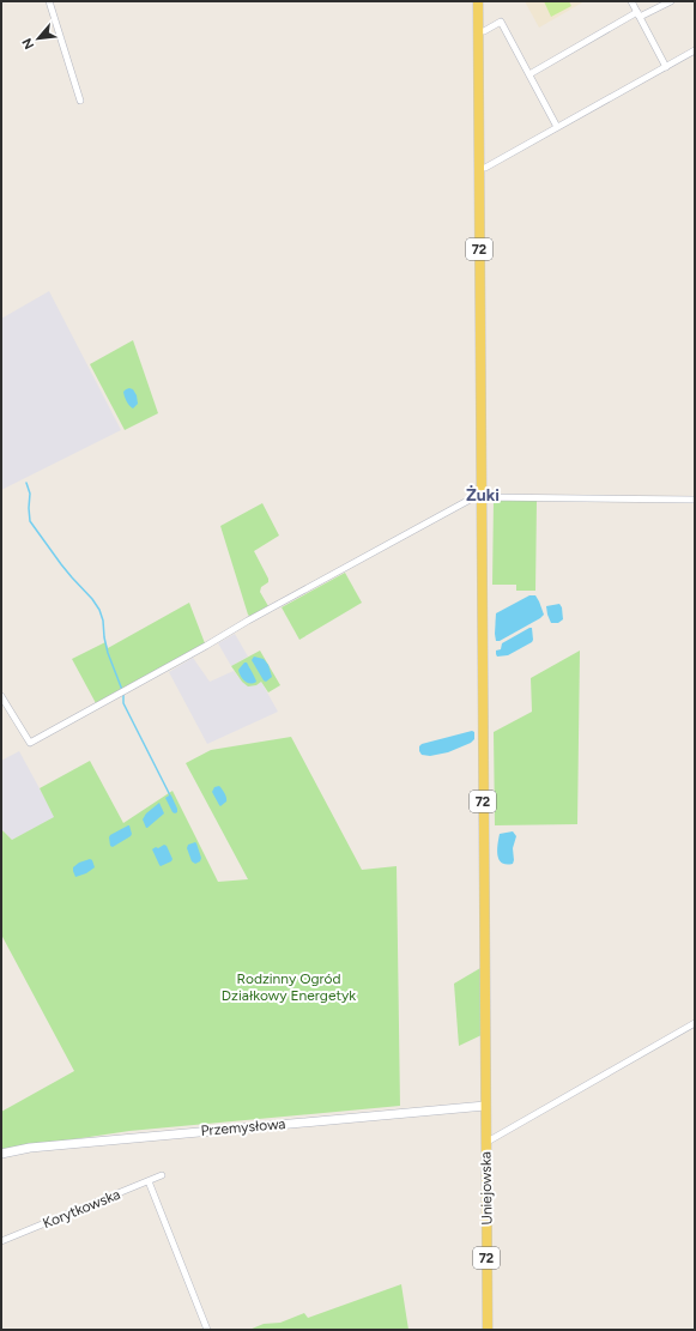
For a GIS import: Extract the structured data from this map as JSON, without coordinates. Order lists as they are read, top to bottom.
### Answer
{
  "streets": {
    "main road": ["72", "Przemysłowa", "Uniejowska"],
    "street": ["Korytkowska"]
  },
  "crossings": [
    ["72", "Przemysłowa"],
    ["72", "Uniejowska"],
    ["Przemysłowa", "Uniejowska"]
  ],
  "districts": ["Żuki"],
  "parks": ["Rodzinny Ogród Działkowy Energetyk"],
  "north": "bottom left"
}
